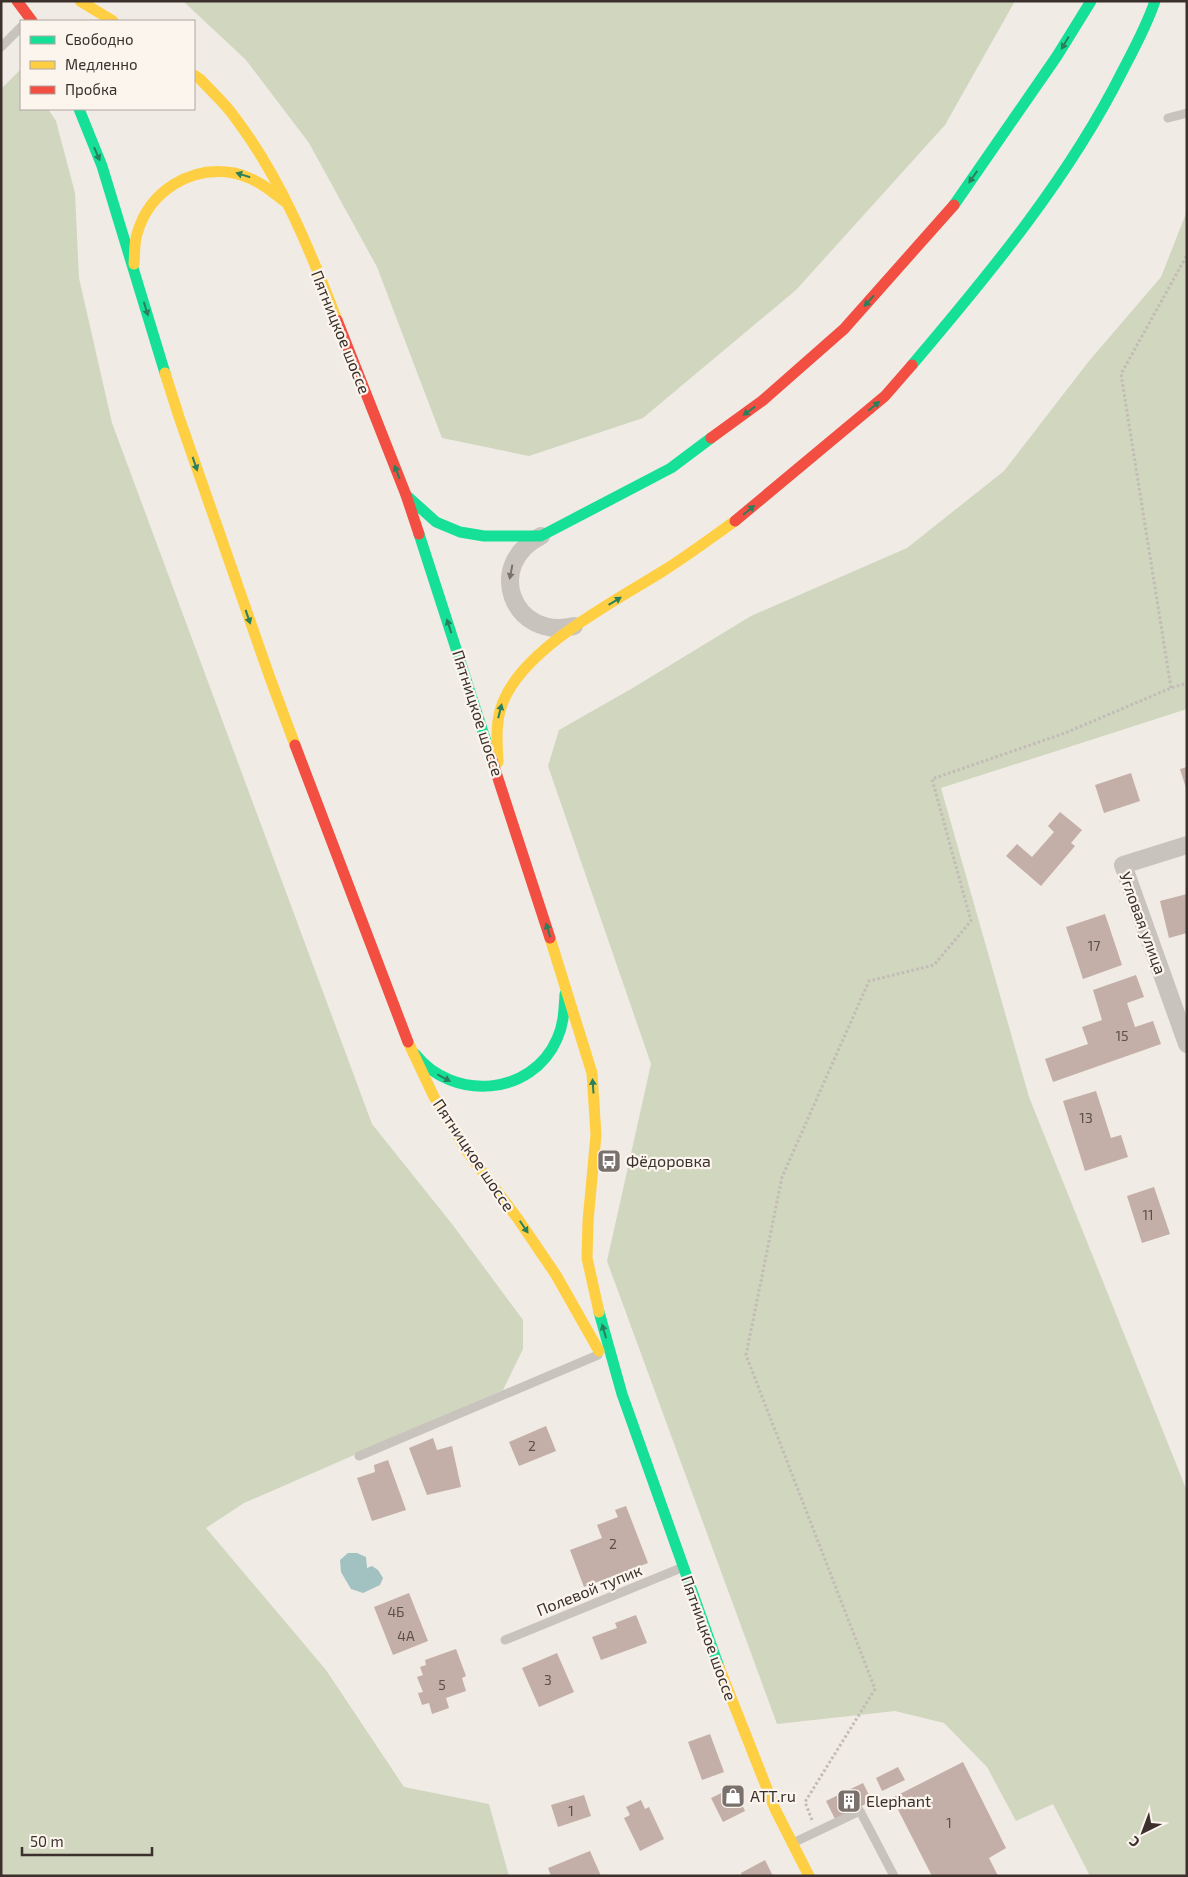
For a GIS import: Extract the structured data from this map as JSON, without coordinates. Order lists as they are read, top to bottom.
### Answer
{
  "streets": {
    "main road": ["Пятницкое шоссе"],
    "street": ["Угловая улица"],
    "lane": ["Полевой тупик"]
  },
  "crossings": [
    ["Пятницкое шоссе", "Полевой тупик"]
  ],
  "places": {
    "bus stop": ["Фёдоровка"],
    "shop": ["ATT.ru"],
    "building": ["Elephant"]
  },
  "house_numbers": [
    "17",
    "15",
    "13",
    "11",
    "2",
    "2",
    "4Б",
    "4А",
    "3",
    "5",
    "1",
    "1"
  ],
  "legend": ["Свободно", "Медленно", "Пробка"],
  "scale_bar": "50 m",
  "north": "bottom left"
}
